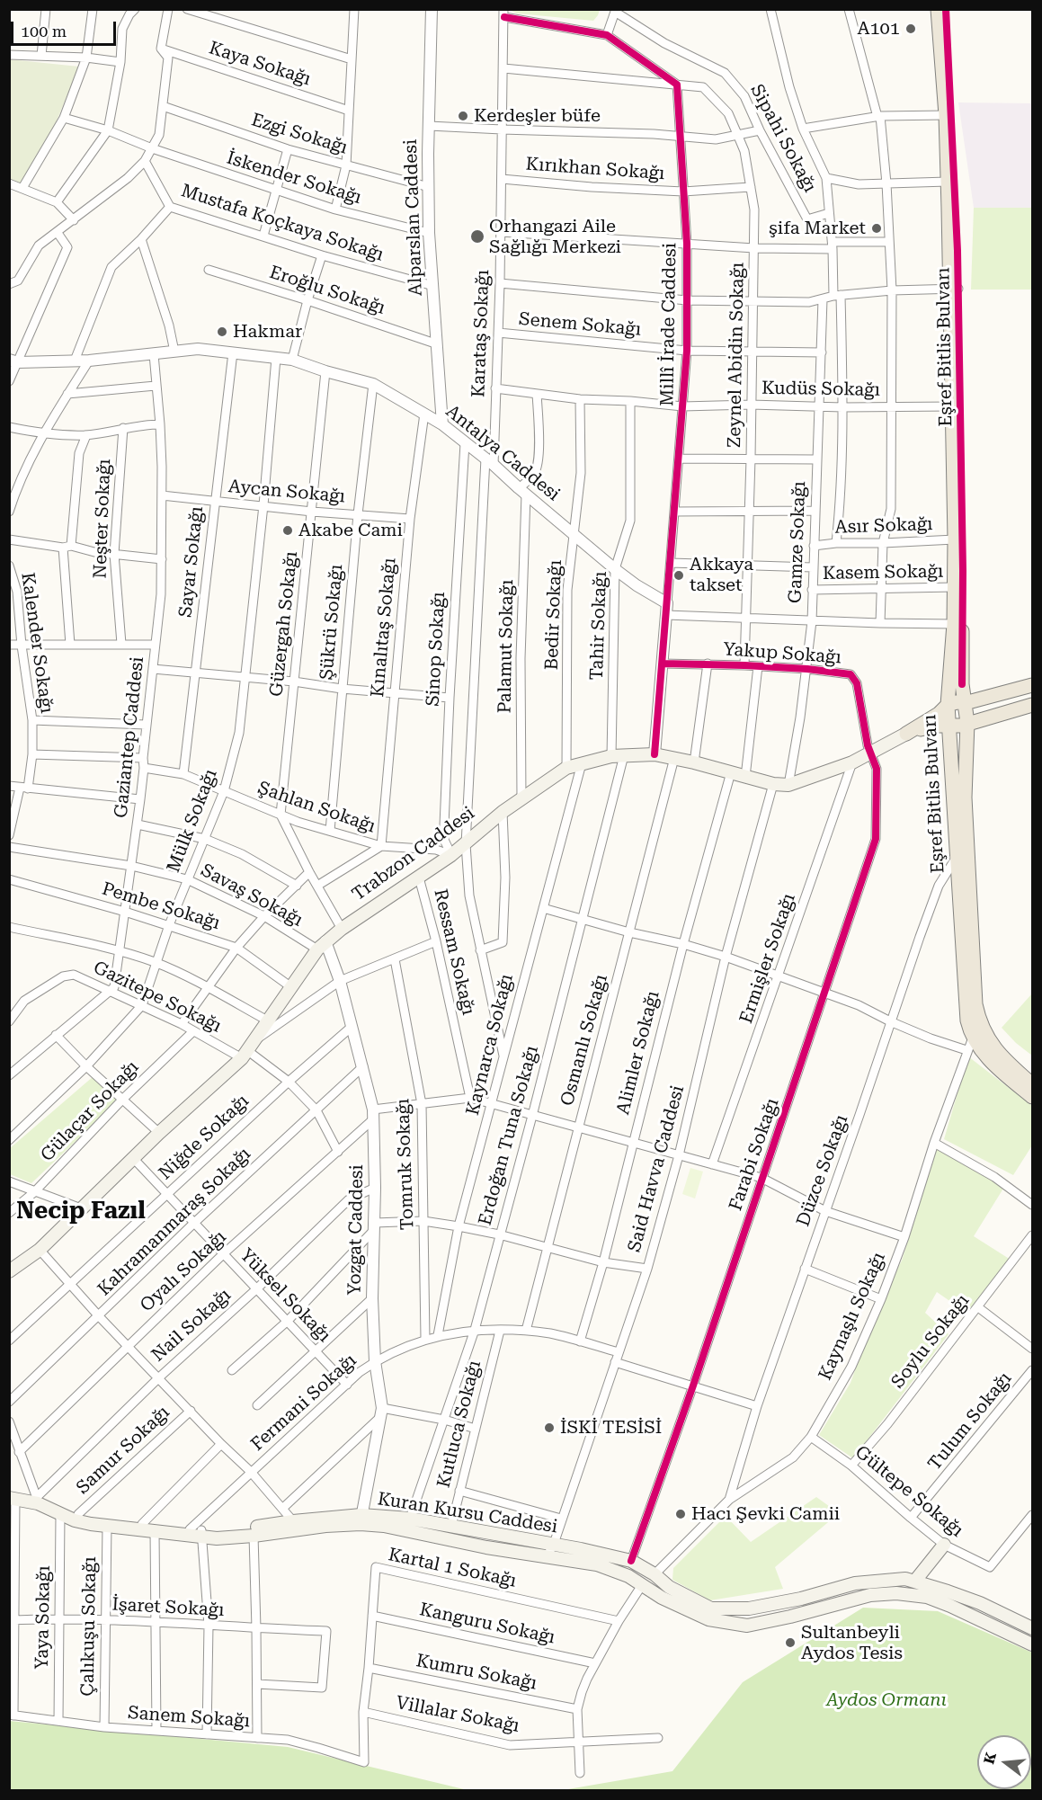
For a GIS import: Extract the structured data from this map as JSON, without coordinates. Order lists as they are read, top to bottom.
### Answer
{
  "streets": {
    "main road": ["Eşref Bitlis Bulvarı", "Trabzon Caddesi", "Kuran Kursu Caddesi"],
    "street": [
      "Kaya Sokağı",
      "Ezgi Sokağı",
      "Sipahi Sokağı",
      "Kırıkhan Sokağı",
      "İskender Sokağı",
      "Alparslan Caddesi",
      "Mustafa Koçkaya Sokağı",
      "Eroğlu Sokağı",
      "Senem Sokağı",
      "Millî İrade Caddesi",
      "Karataş Sokağı",
      "Zeynel Abidin Sokağı",
      "Kudüs Sokağı",
      "Antalya Caddesi",
      "Aycan Sokağı",
      "Neşter Sokağı",
      "Asır Sokağı",
      "Gamze Sokağı",
      "Sayar Sokağı",
      "Kasem Sokağı",
      "Bedir Sokağı",
      "Şükrü Sokağı",
      "Güzergah Sokağı",
      "Tahir Sokağı",
      "Kınalıtaş Sokağı",
      "Kalender Sokağı",
      "Palamut Sokağı",
      "Sinop Sokağı",
      "Yakup Sokağı",
      "Gaziantep Caddesi",
      "Şahlan Sokağı",
      "Mülk Sokağı",
      "Savaş Sokağı",
      "Pembe Sokağı",
      "Ressam Sokağı",
      "Ermişler Sokağı",
      "Gazitepe Sokağı",
      "Osmanlı Sokağı",
      "Kaynarca Sokağı",
      "Alimler Sokağı",
      "Gülaçar Sokağı",
      "Erdoğan Tuna Sokağı",
      "Niğde Sokağı",
      "Farabi Sokağı",
      "Tomruk Sokağı",
      "Said Havva Caddesi",
      "Düzce Sokağı",
      "Kahramanmaraş Sokağı",
      "Yozgat Caddesi",
      "Oyalı Sokağı",
      "Yüksel Sokağı",
      "Kaynaşlı Sokağı",
      "Nail Sokağı",
      "Soylu Sokağı",
      "Fermani Sokağı",
      "Tulum Sokağı",
      "Kutluca Sokağı",
      "Samur Sokağı",
      "Gültepe Sokağı",
      "Kartal 1 Sokağı",
      "İşaret Sokağı",
      "Yaya Sokağı",
      "Kanguru Sokağı",
      "Çalıkuşu Sokağı",
      "Kumru Sokağı",
      "Villalar Sokağı",
      "Sanem Sokağı"
    ]
  },
  "crossings": [
    ["Ezgi Sokağı", "Alparslan Caddesi"],
    ["Kırıkhan Sokağı", "Millî İrade Caddesi"],
    ["Kırıkhan Sokağı", "Karataş Sokağı"],
    ["Kırıkhan Sokağı", "Zeynel Abidin Sokağı"],
    ["İskender Sokağı", "Alparslan Caddesi"],
    ["Alparslan Caddesi", "Mustafa Koçkaya Sokağı"],
    ["Alparslan Caddesi", "Eroğlu Sokağı"],
    ["Alparslan Caddesi", "Antalya Caddesi"],
    ["Senem Sokağı", "Millî İrade Caddesi"],
    ["Senem Sokağı", "Karataş Sokağı"],
    ["Senem Sokağı", "Zeynel Abidin Sokağı"],
    ["Senem Sokağı", "Gamze Sokağı"],
    ["Millî İrade Caddesi", "Zeynel Abidin Sokağı"],
    ["Millî İrade Caddesi", "Kudüs Sokağı"],
    ["Millî İrade Caddesi", "Antalya Caddesi"],
    ["Millî İrade Caddesi", "Yakup Sokağı"],
    ["Millî İrade Caddesi", "Trabzon Caddesi"],
    ["Karataş Sokağı", "Zeynel Abidin Sokağı"],
    ["Karataş Sokağı", "Kudüs Sokağı"],
    ["Karataş Sokağı", "Antalya Caddesi"],
    ["Karataş Sokağı", "Trabzon Caddesi"],
    ["Karataş Sokağı", "Kaynarca Sokağı"],
    ["Eşref Bitlis Bulvarı", "Kudüs Sokağı"],
    ["Eşref Bitlis Bulvarı", "Asır Sokağı"],
    ["Eşref Bitlis Bulvarı", "Kasem Sokağı"],
    ["Eşref Bitlis Bulvarı", "Trabzon Caddesi"],
    ["Eşref Bitlis Bulvarı", "Düzce Sokağı"],
    ["Eşref Bitlis Bulvarı", "Kaynaşlı Sokağı"],
    ["Zeynel Abidin Sokağı", "Kudüs Sokağı"],
    ["Zeynel Abidin Sokağı", "Yakup Sokağı"],
    ["Kudüs Sokağı", "Gamze Sokağı"],
    ["Kudüs Sokağı", "Bedir Sokağı"],
    ["Kudüs Sokağı", "Tahir Sokağı"],
    ["Antalya Caddesi", "Sayar Sokağı"],
    ["Antalya Caddesi", "Bedir Sokağı"],
    ["Antalya Caddesi", "Şükrü Sokağı"],
    ["Antalya Caddesi", "Güzergah Sokağı"],
    ["Antalya Caddesi", "Tahir Sokağı"],
    ["Antalya Caddesi", "Kınalıtaş Sokağı"],
    ["Antalya Caddesi", "Palamut Sokağı"],
    ["Antalya Caddesi", "Sinop Sokağı"],
    ["Antalya Caddesi", "Gaziantep Caddesi"],
    ["Antalya Caddesi", "Mülk Sokağı"],
    ["Aycan Sokağı", "Sayar Sokağı"],
    ["Aycan Sokağı", "Şükrü Sokağı"],
    ["Aycan Sokağı", "Güzergah Sokağı"],
    ["Aycan Sokağı", "Kınalıtaş Sokağı"],
    ["Aycan Sokağı", "Gaziantep Caddesi"],
    ["Aycan Sokağı", "Mülk Sokağı"],
    ["Asır Sokağı", "Gamze Sokağı"],
    ["Gamze Sokağı", "Kasem Sokağı"],
    ["Gamze Sokağı", "Yakup Sokağı"],
    ["Gamze Sokağı", "Trabzon Caddesi"],
    ["Sayar Sokağı", "Şahlan Sokağı"],
    ["Bedir Sokağı", "Trabzon Caddesi"],
    ["Şükrü Sokağı", "Şahlan Sokağı"],
    ["Güzergah Sokağı", "Şahlan Sokağı"],
    ["Tahir Sokağı", "Trabzon Caddesi"],
    ["Tahir Sokağı", "Erdoğan Tuna Sokağı"],
    ["Kınalıtaş Sokağı", "Şahlan Sokağı"],
    ["Palamut Sokağı", "Trabzon Caddesi"],
    ["Sinop Sokağı", "Şahlan Sokağı"],
    ["Sinop Sokağı", "Trabzon Caddesi"],
    ["Yakup Sokağı", "Trabzon Caddesi"],
    ["Yakup Sokağı", "Farabi Sokağı"],
    ["Gaziantep Caddesi", "Şahlan Sokağı"],
    ["Gaziantep Caddesi", "Savaş Sokağı"],
    ["Gaziantep Caddesi", "Pembe Sokağı"],
    ["Gaziantep Caddesi", "Gazitepe Sokağı"],
    ["Şahlan Sokağı", "Mülk Sokağı"],
    ["Şahlan Sokağı", "Trabzon Caddesi"],
    ["Mülk Sokağı", "Savaş Sokağı"],
    ["Mülk Sokağı", "Pembe Sokağı"],
    ["Mülk Sokağı", "Gazitepe Sokağı"],
    ["Trabzon Caddesi", "Savaş Sokağı"],
    ["Trabzon Caddesi", "Pembe Sokağı"],
    ["Trabzon Caddesi", "Ressam Sokağı"],
    ["Trabzon Caddesi", "Ermişler Sokağı"],
    ["Trabzon Caddesi", "Gazitepe Sokağı"],
    ["Trabzon Caddesi", "Osmanlı Sokağı"],
    ["Trabzon Caddesi", "Kaynarca Sokağı"],
    ["Trabzon Caddesi", "Alimler Sokağı"],
    ["Trabzon Caddesi", "Erdoğan Tuna Sokağı"],
    ["Trabzon Caddesi", "Farabi Sokağı"],
    ["Trabzon Caddesi", "Said Havva Caddesi"],
    ["Trabzon Caddesi", "Yozgat Caddesi"],
    ["Trabzon Caddesi", "Yüksel Sokağı"],
    ["Savaş Sokağı", "Yozgat Caddesi"],
    ["Gazitepe Sokağı", "Gülaçar Sokağı"],
    ["Gazitepe Sokağı", "Niğde Sokağı"],
    ["Gazitepe Sokağı", "Kahramanmaraş Sokağı"],
    ["Gazitepe Sokağı", "Oyalı Sokağı"],
    ["Osmanlı Sokağı", "Fermani Sokağı"],
    ["Kaynarca Sokağı", "Fermani Sokağı"],
    ["Alimler Sokağı", "Fermani Sokağı"],
    ["Erdoğan Tuna Sokağı", "Fermani Sokağı"],
    ["Erdoğan Tuna Sokağı", "Kuran Kursu Caddesi"],
    ["Niğde Sokağı", "Yozgat Caddesi"],
    ["Niğde Sokağı", "Yüksel Sokağı"],
    ["Farabi Sokağı", "Kuran Kursu Caddesi"],
    ["Tomruk Sokağı", "Fermani Sokağı"],
    ["Said Havva Caddesi", "Fermani Sokağı"],
    ["Said Havva Caddesi", "Kuran Kursu Caddesi"],
    ["Düzce Sokağı", "Kaynaşlı Sokağı"],
    ["Kahramanmaraş Sokağı", "Yozgat Caddesi"],
    ["Kahramanmaraş Sokağı", "Yüksel Sokağı"],
    ["Yozgat Caddesi", "Oyalı Sokağı"],
    ["Yozgat Caddesi", "Nail Sokağı"],
    ["Yozgat Caddesi", "Fermani Sokağı"],
    ["Yozgat Caddesi", "Kuran Kursu Caddesi"],
    ["Oyalı Sokağı", "Yüksel Sokağı"],
    ["Yüksel Sokağı", "Nail Sokağı"],
    ["Yüksel Sokağı", "Fermani Sokağı"],
    ["Kaynaşlı Sokağı", "Gültepe Sokağı"],
    ["Kaynaşlı Sokağı", "Kuran Kursu Caddesi"],
    ["Nail Sokağı", "Kuran Kursu Caddesi"],
    ["Soylu Sokağı", "Gültepe Sokağı"],
    ["Fermani Sokağı", "Kutluca Sokağı"],
    ["Fermani Sokağı", "Kuran Kursu Caddesi"],
    ["Tulum Sokağı", "Gültepe Sokağı"],
    ["Kutluca Sokağı", "Kuran Kursu Caddesi"],
    ["Samur Sokağı", "Kuran Kursu Caddesi"],
    ["Kuran Kursu Caddesi", "Yaya Sokağı"],
    ["Kuran Kursu Caddesi", "Çalıkuşu Sokağı"],
    ["Kartal 1 Sokağı", "Kanguru Sokağı"],
    ["Kartal 1 Sokağı", "Kumru Sokağı"],
    ["Kartal 1 Sokağı", "Villalar Sokağı"],
    ["Kartal 1 Sokağı", "Sanem Sokağı"],
    ["İşaret Sokağı", "Yaya Sokağı"],
    ["İşaret Sokağı", "Çalıkuşu Sokağı"],
    ["Yaya Sokağı", "Sanem Sokağı"],
    ["Çalıkuşu Sokağı", "Sanem Sokağı"]
  ],
  "districts": ["Necip Fazıl"],
  "parks": ["Aydos Ormanı"],
  "places": [
    "A101",
    "Kerdeşler büfe",
    "şifa Market",
    "Orhangazi Aile Sağlığı Merkezi",
    "Hakmar",
    "Akabe Cami",
    "Akkaya takset",
    "İSKİ TESİSİ",
    "Hacı Şevki Camii",
    "Sultanbeyli Aydos Tesis"
  ],
  "scale_bar": "100 m",
  "north": "left"
}
